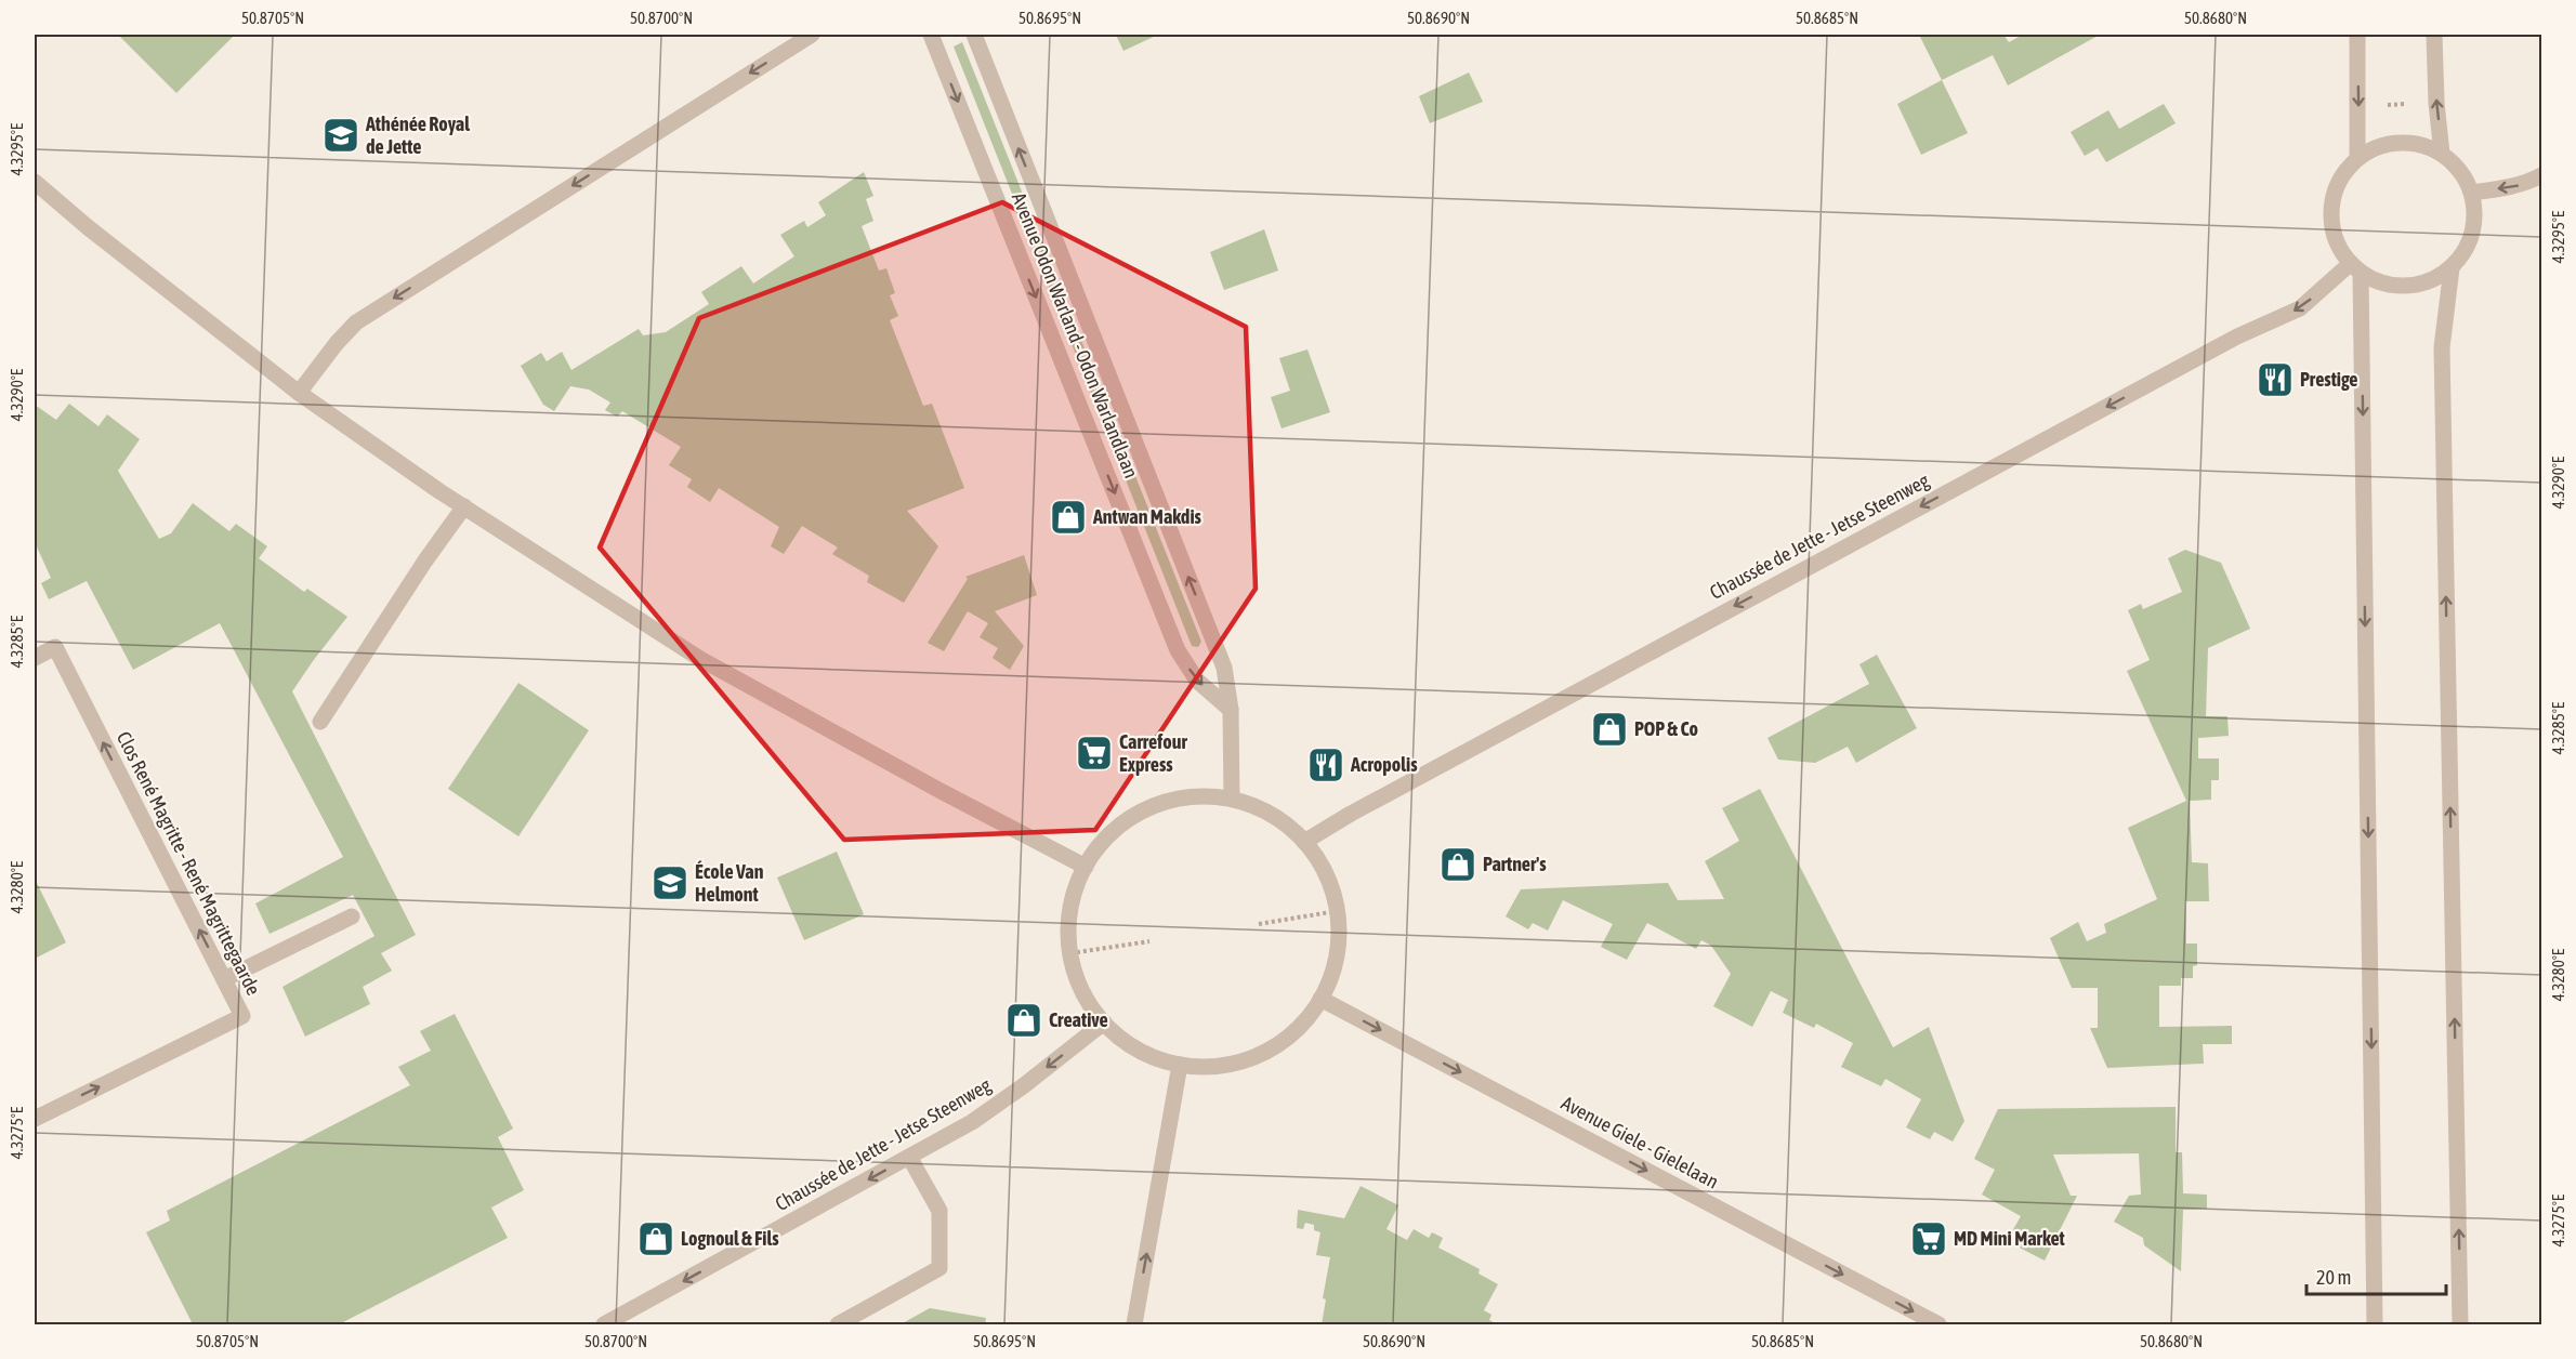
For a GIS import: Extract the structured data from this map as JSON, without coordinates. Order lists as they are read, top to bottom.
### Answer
{
  "streets": {
    "street": [
      "Avenue Odon Warland - Odon Warlandlaan",
      "Chaussée de Jette - Jetse Steenweg",
      "Clos René Magritte - René Magrittegaarde",
      "Avenue Giele - Gielelaan"
    ]
  },
  "one_way": ["Chaussée de Jette - Jetse Steenweg", "Avenue Giele - Gielelaan"],
  "places": {
    "school or university": ["Athénée Royal de Jette", "École Van Helmont"],
    "restaurant": ["Prestige", "Acropolis"],
    "shop": [
      "Antwan Makdis",
      "POP & Co",
      "Partner's",
      "Creative",
      "Lognoul & Fils"
    ],
    "supermarket": ["Carrefour Express", "MD Mini Market"]
  },
  "scale_bar": "20 m",
  "coordinates": [
    "50.8705°N",
    "50.8700°N",
    "50.8695°N",
    "50.8690°N",
    "50.8685°N",
    "50.8680°N",
    "4.3295°E",
    "4.3290°E",
    "4.3285°E",
    "4.3280°E",
    "4.3275°E"
  ]
}
